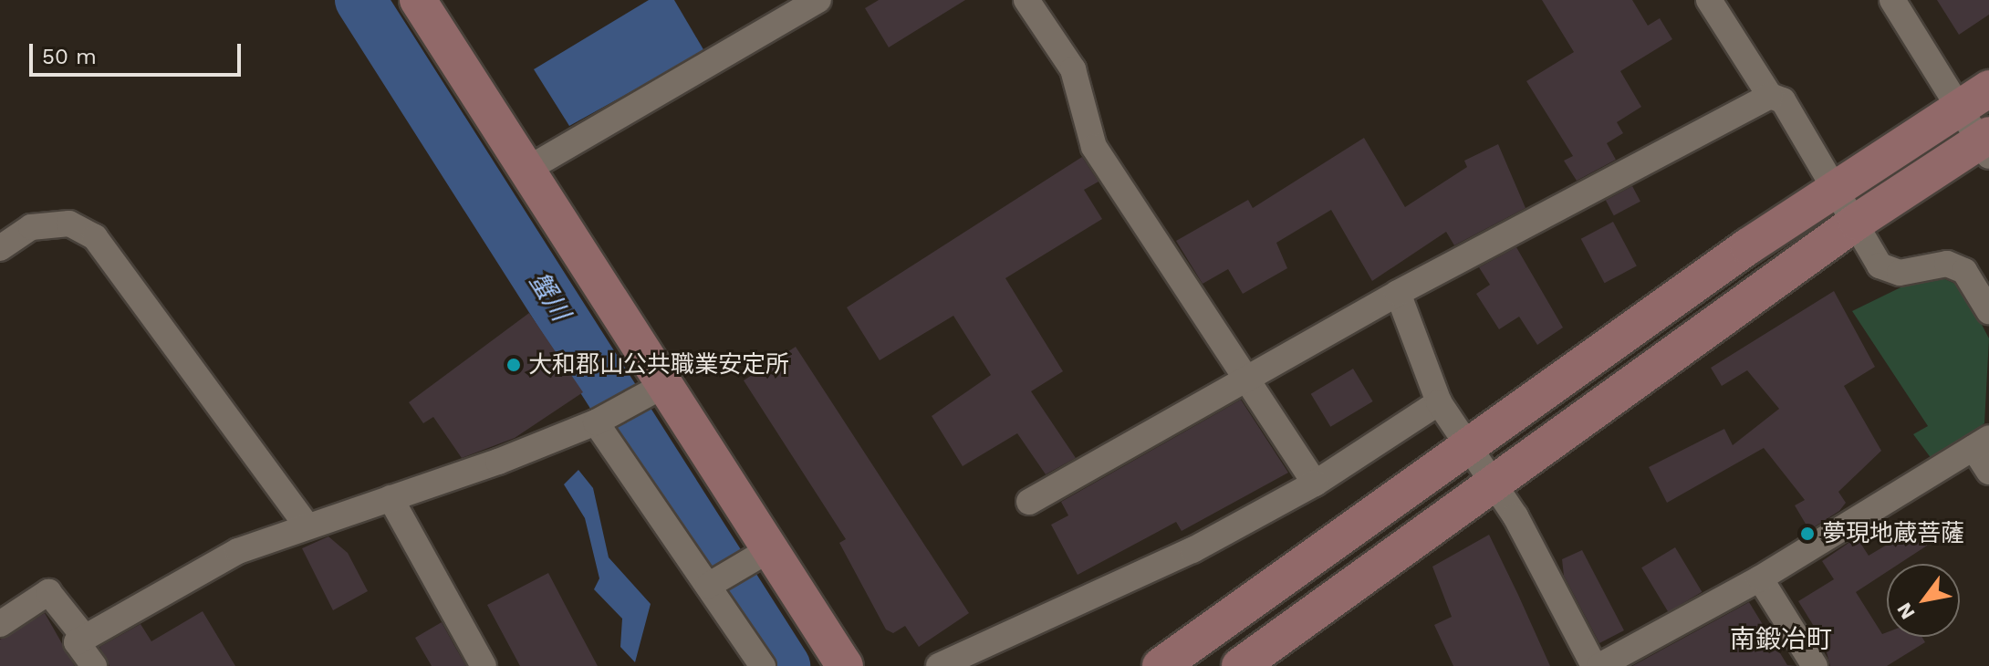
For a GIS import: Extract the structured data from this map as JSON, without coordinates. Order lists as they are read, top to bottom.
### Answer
{
  "districts": ["南鍛冶町"],
  "water": ["蟹川"],
  "places": ["大和郡山公共職業安定所", "夢現地蔵菩薩"],
  "scale_bar": "50 m",
  "north": "bottom left"
}
